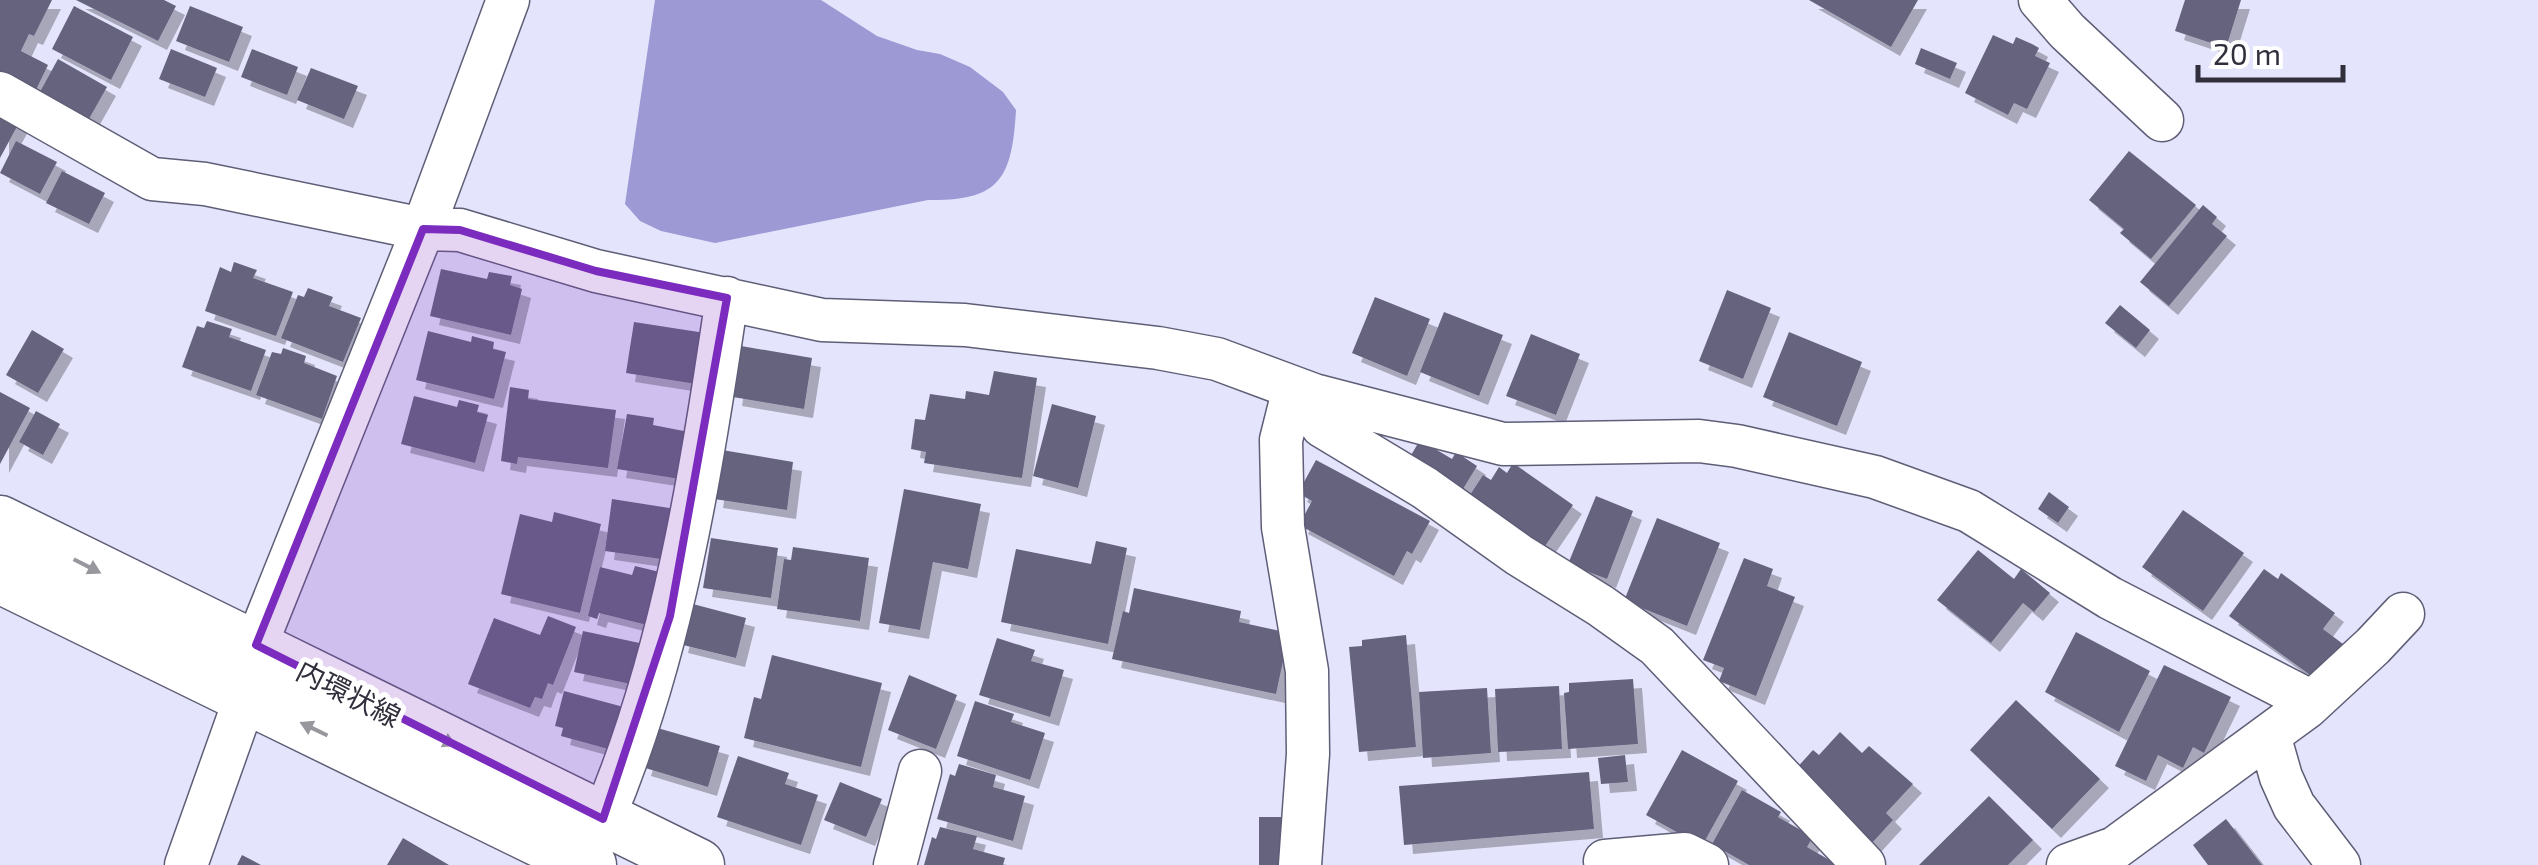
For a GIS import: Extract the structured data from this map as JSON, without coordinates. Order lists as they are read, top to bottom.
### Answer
{
  "streets": {
    "street": ["内環状線"]
  },
  "scale_bar": "20 m"
}
